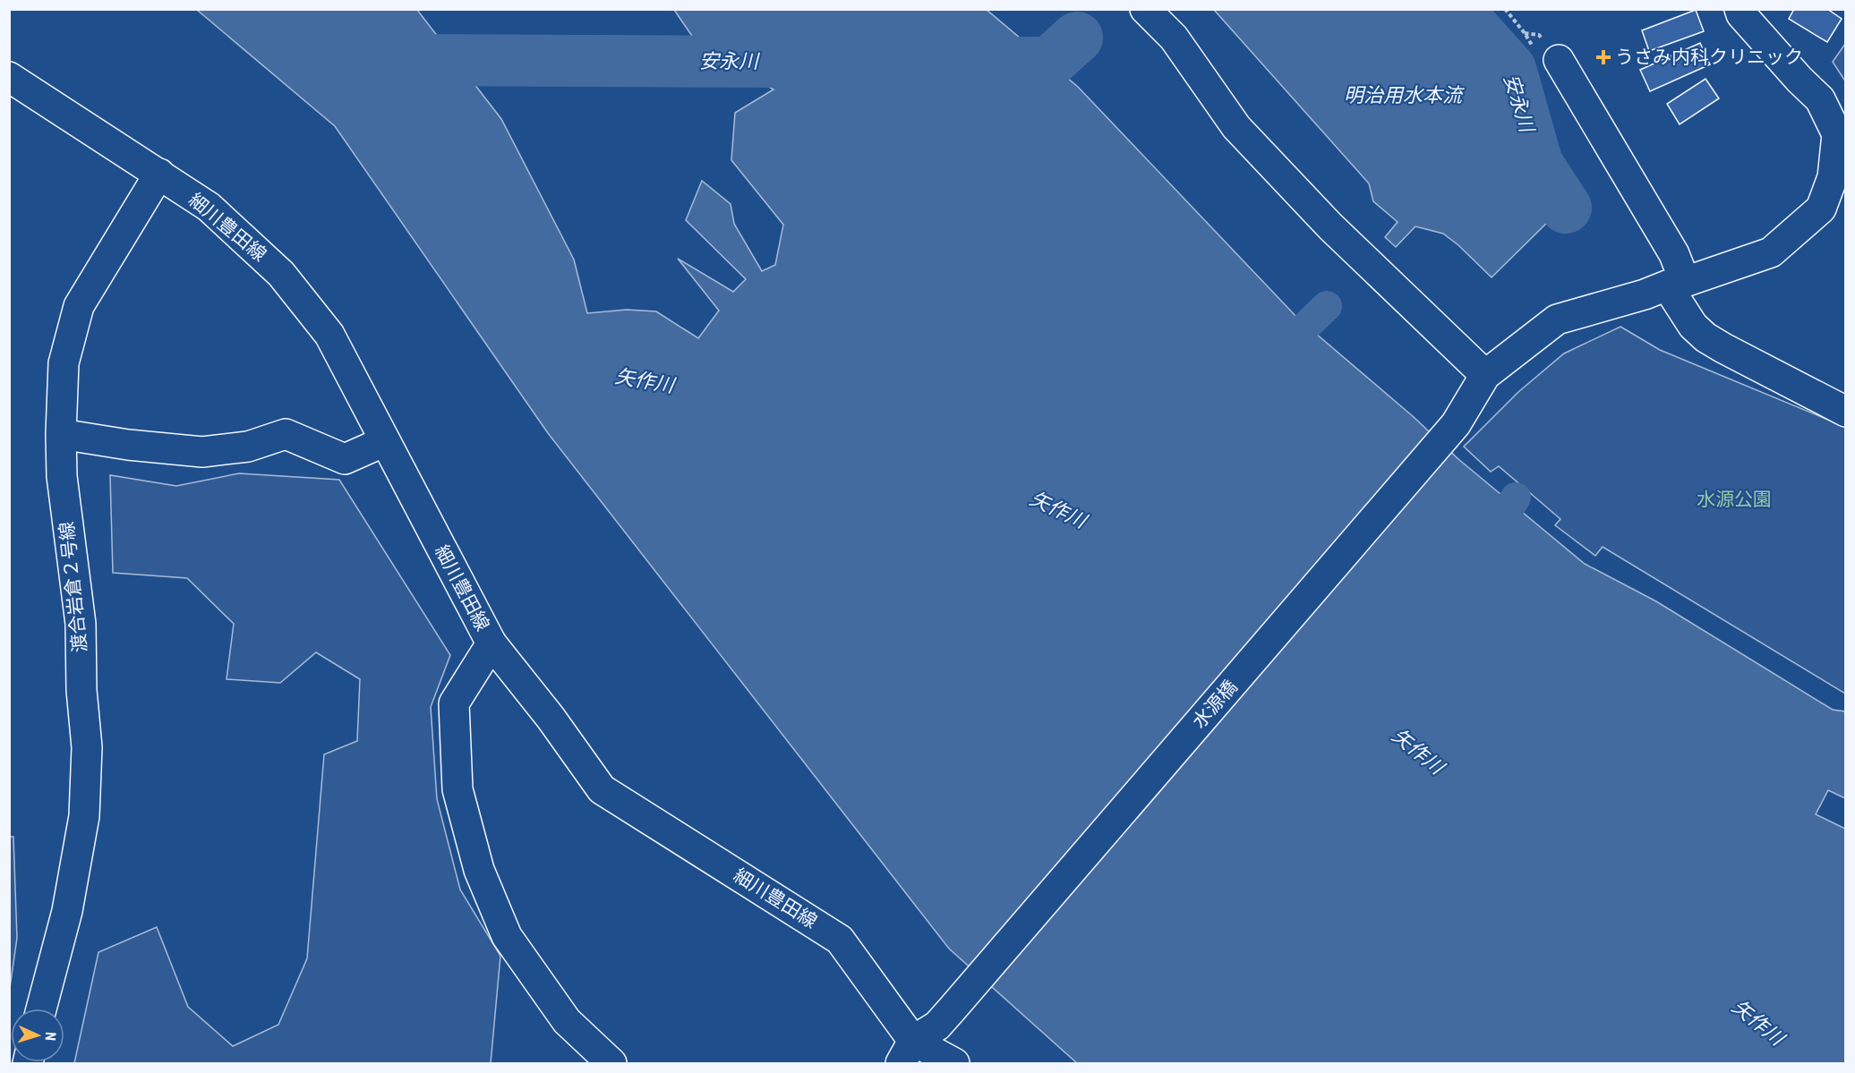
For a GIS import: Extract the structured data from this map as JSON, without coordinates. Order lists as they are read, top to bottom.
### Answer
{
  "streets": {
    "street": ["細川豊田線", "渡合岩倉２号線", "水源橋"]
  },
  "crossings": [
    ["細川豊田線", "渡合岩倉２号線"],
    ["細川豊田線", "水源橋"]
  ],
  "water": ["安永川", "明治用水本流", "矢作川"],
  "parks": ["水源公園"],
  "places": {
    "health": ["うさみ内科クリニック"]
  },
  "north": "right"
}
